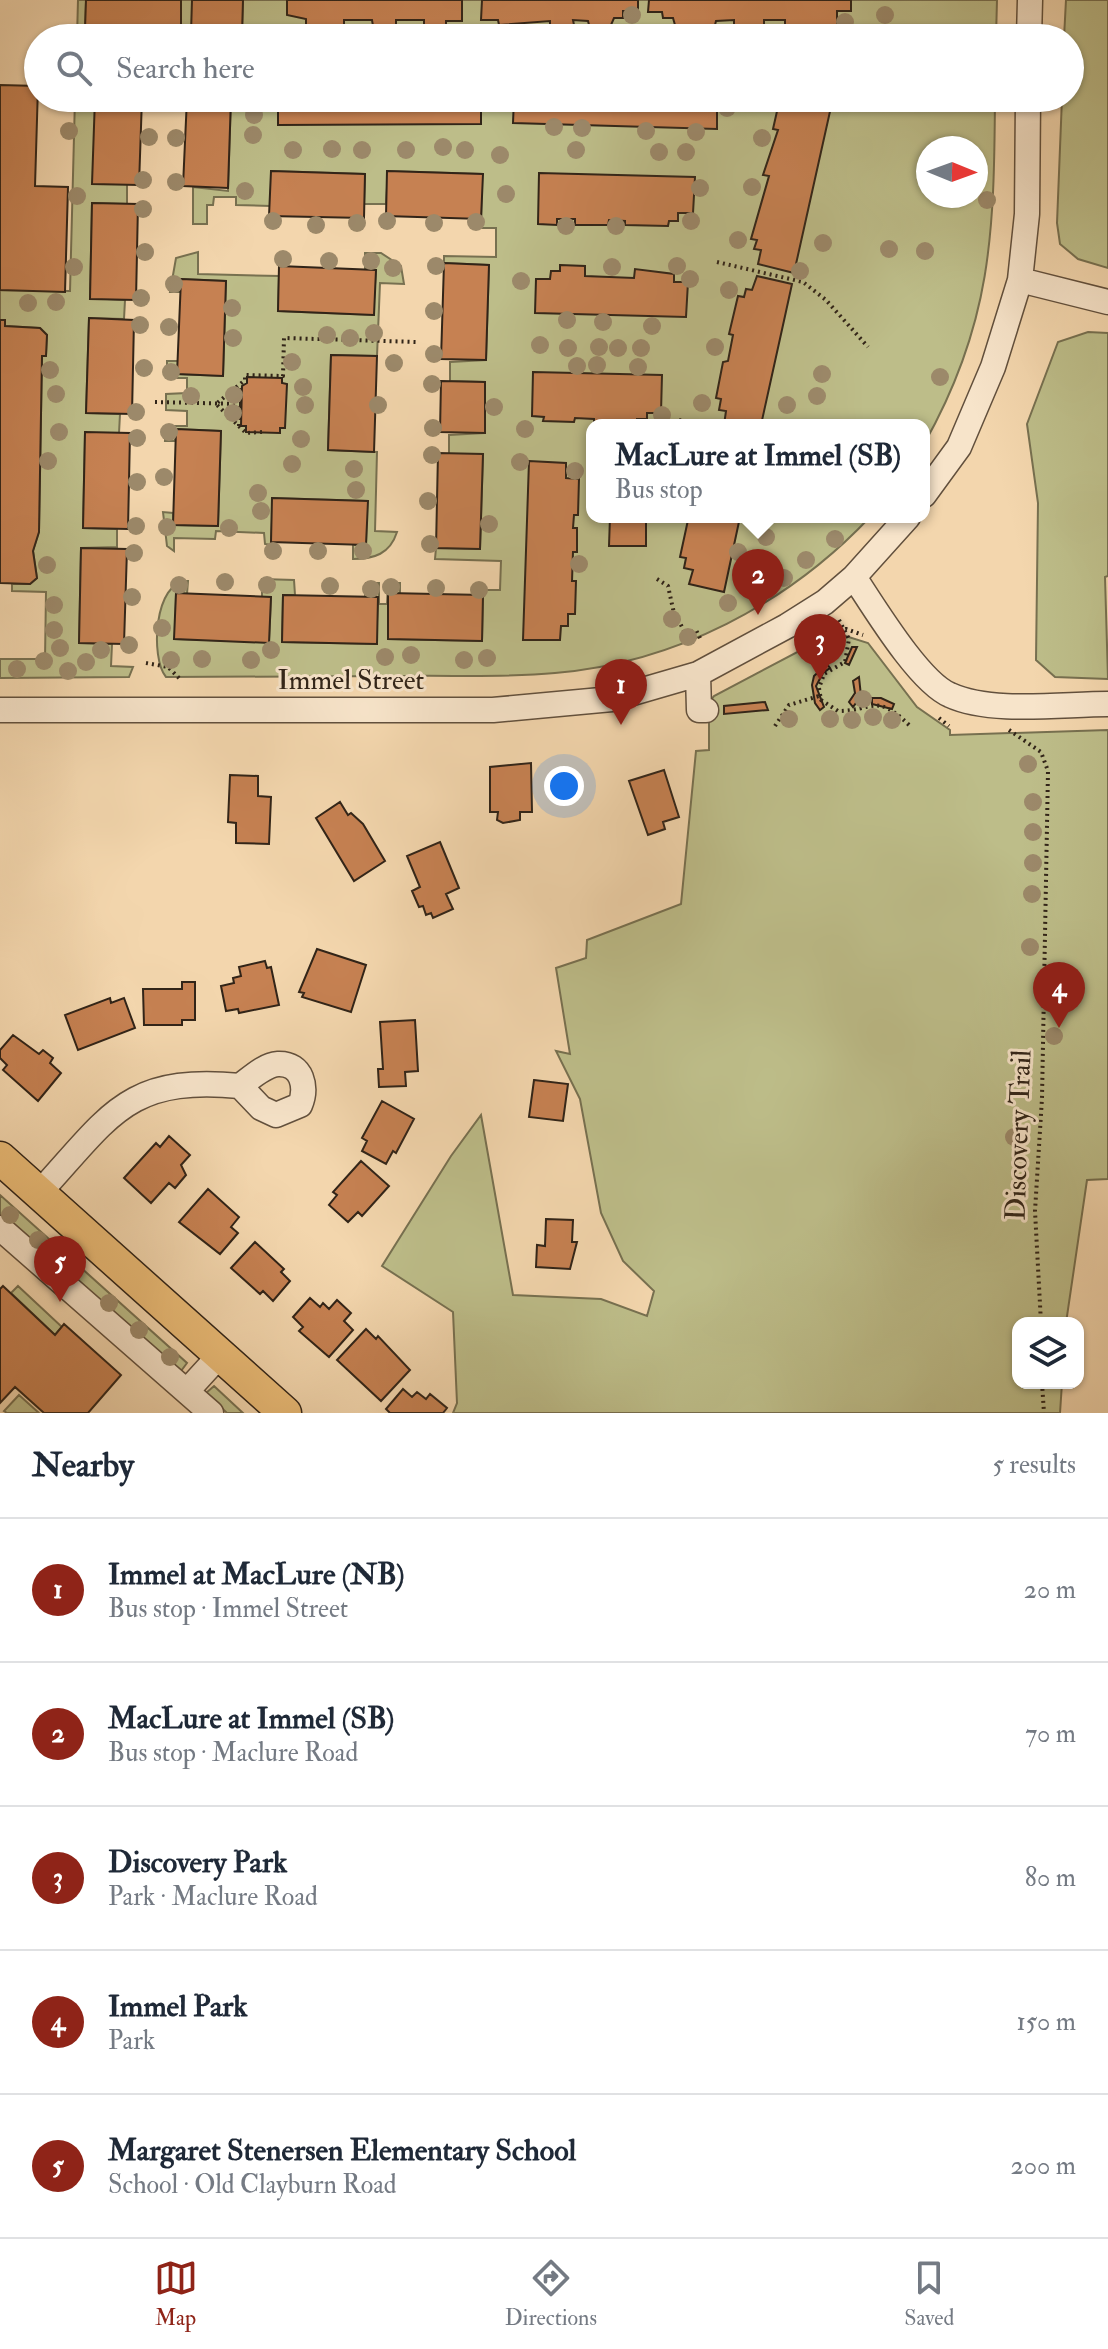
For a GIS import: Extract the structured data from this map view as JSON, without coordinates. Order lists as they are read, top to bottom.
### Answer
{
  "streets": {
    "street": ["Immel Street"],
    "path": ["Discovery Trail"]
  },
  "north": "right",
  "page": {
    "search": "Search here",
    "popup": ["MacLure at Immel (SB)", "Bus stop"],
    "pins": [
      "2",
      "3",
      "1",
      "4",
      "5"
    ],
    "heading": ["Nearby", "5 results"],
    "list": [
      {
        "mark": "1",
        "name": "Immel at MacLure (NB)",
        "note": "Bus stop · Immel Street",
        "value": "20 m"
      },
      {
        "mark": "2",
        "name": "MacLure at Immel (SB)",
        "note": "Bus stop · Maclure Road",
        "value": "70 m"
      },
      {
        "mark": "3",
        "name": "Discovery Park",
        "note": "Park · Maclure Road",
        "value": "80 m"
      },
      {
        "mark": "4",
        "name": "Immel Park",
        "note": "Park",
        "value": "150 m"
      },
      {
        "mark": "5",
        "name": "Margaret Stenersen Elementary School",
        "note": "School · Old Clayburn Road",
        "value": "200 m"
      }
    ],
    "nav": ["Map", "Directions", "Saved"]
  }
}
